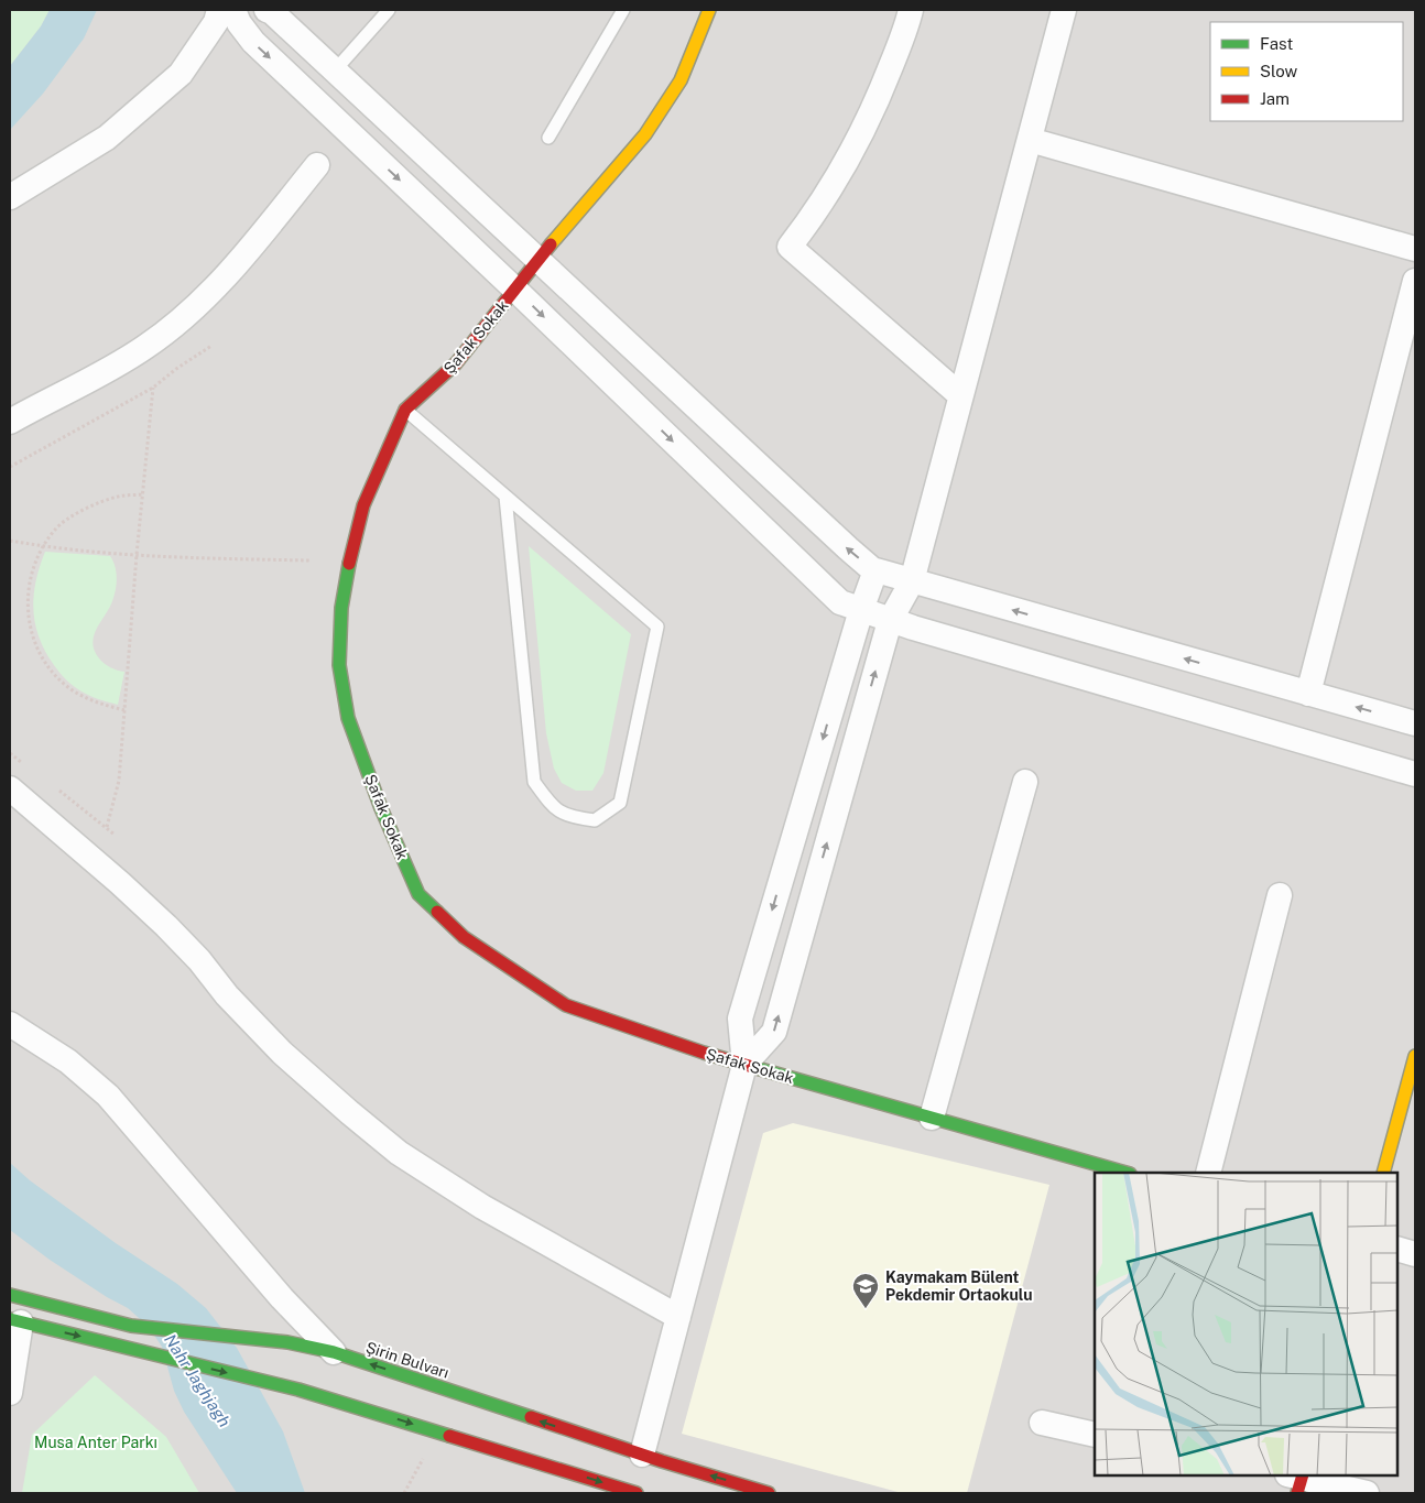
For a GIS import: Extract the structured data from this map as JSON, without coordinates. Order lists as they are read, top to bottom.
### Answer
{
  "streets": {
    "street": ["Şafak Sokak", "Şirin Bulvarı"]
  },
  "water": ["Nahr Jaghjagh"],
  "parks": ["Musa Anter Parkı"],
  "places": {
    "school or university": ["Kaymakam Bülent Pekdemir Ortaokulu"]
  },
  "legend": ["Fast", "Slow", "Jam"]
}
